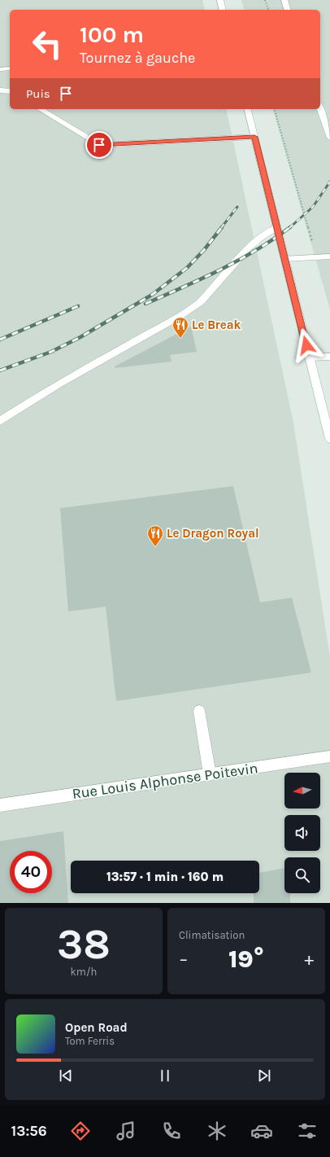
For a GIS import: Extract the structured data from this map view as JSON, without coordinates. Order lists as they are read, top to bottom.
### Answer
{
  "streets": {
    "street": ["Rue Louis Alphonse Poitevin"]
  },
  "places": {
    "restaurant": ["Le Break", "Le Dragon Royal"]
  },
  "north": "left",
  "page": {
    "turn": ["100 m", "Tournez à gauche"],
    "then": "Puis",
    "limit": "40",
    "trip": "13:57 · 1 min · 160 m",
    "tile": [
      ["38", "km/h"],
      "Climatisation"
    ],
    "heat": ["−", "19°", "+"],
    "song": ["Open Road", "Tom Ferris"],
    "tabs": "13:56"
  }
}
